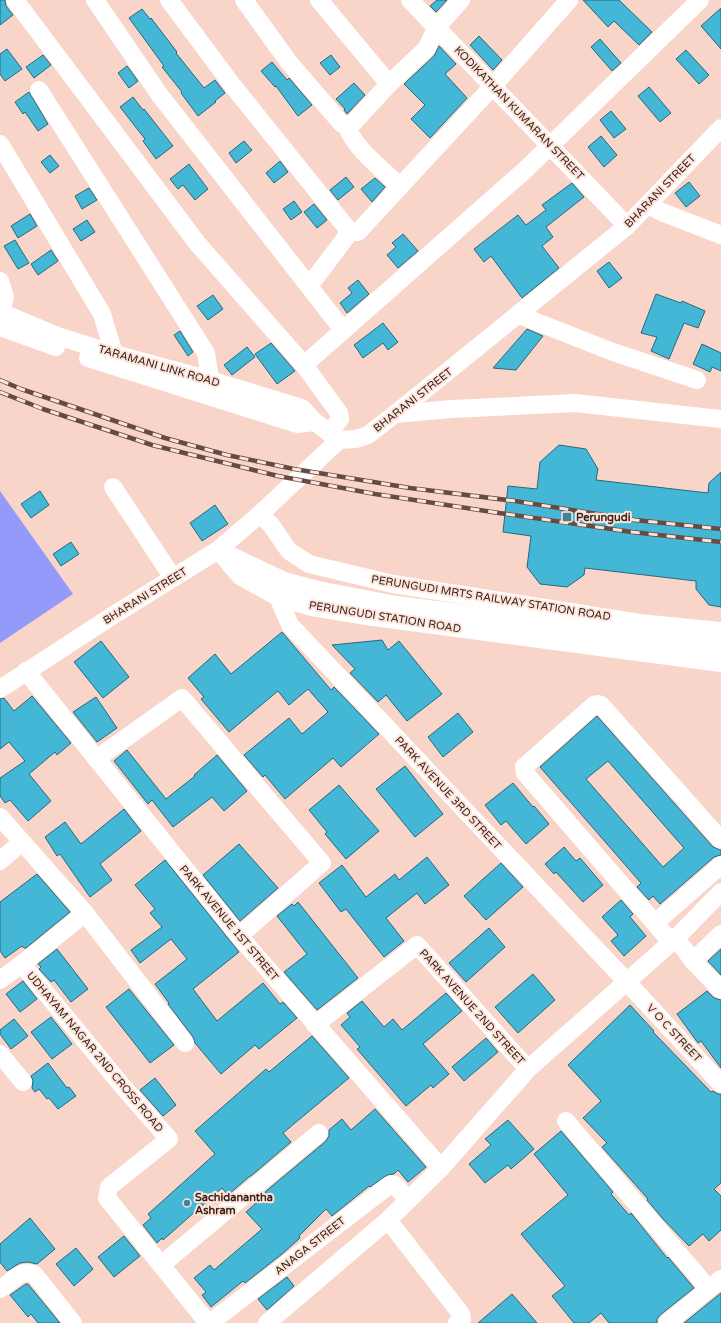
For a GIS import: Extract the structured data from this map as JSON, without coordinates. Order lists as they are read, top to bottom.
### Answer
{
  "streets": {
    "street": [
      "KODIKATHAN KUMARAN STREET",
      "BHARANI STREET",
      "TARAMANI LINK ROAD",
      "PERUNGUDI MRTS RAILWAY STATION ROAD",
      "PERUNGUDI STATION ROAD",
      "PARK AVENUE 3RD STREET",
      "PARK AVENUE 1ST STREET",
      "PARK AVENUE 2ND STREET",
      "V O C STREET",
      "UDHAYAM NAGAR 2ND CROSS ROAD",
      "ANAGA STREET"
    ]
  },
  "crossings": [
    ["KODIKATHAN KUMARAN STREET", "BHARANI STREET"],
    ["BHARANI STREET", "TARAMANI LINK ROAD"],
    ["BHARANI STREET", "PERUNGUDI MRTS RAILWAY STATION ROAD"],
    ["BHARANI STREET", "PERUNGUDI STATION ROAD"],
    ["BHARANI STREET", "PARK AVENUE 1ST STREET"],
    ["PERUNGUDI STATION ROAD", "PARK AVENUE 3RD STREET"],
    ["PARK AVENUE 3RD STREET", "V O C STREET"],
    ["PARK AVENUE 1ST STREET", "PARK AVENUE 2ND STREET"]
  ],
  "places": {
    "transit": ["Perungudi"],
    "other": ["Sachidanantha Ashram"]
  }
}
